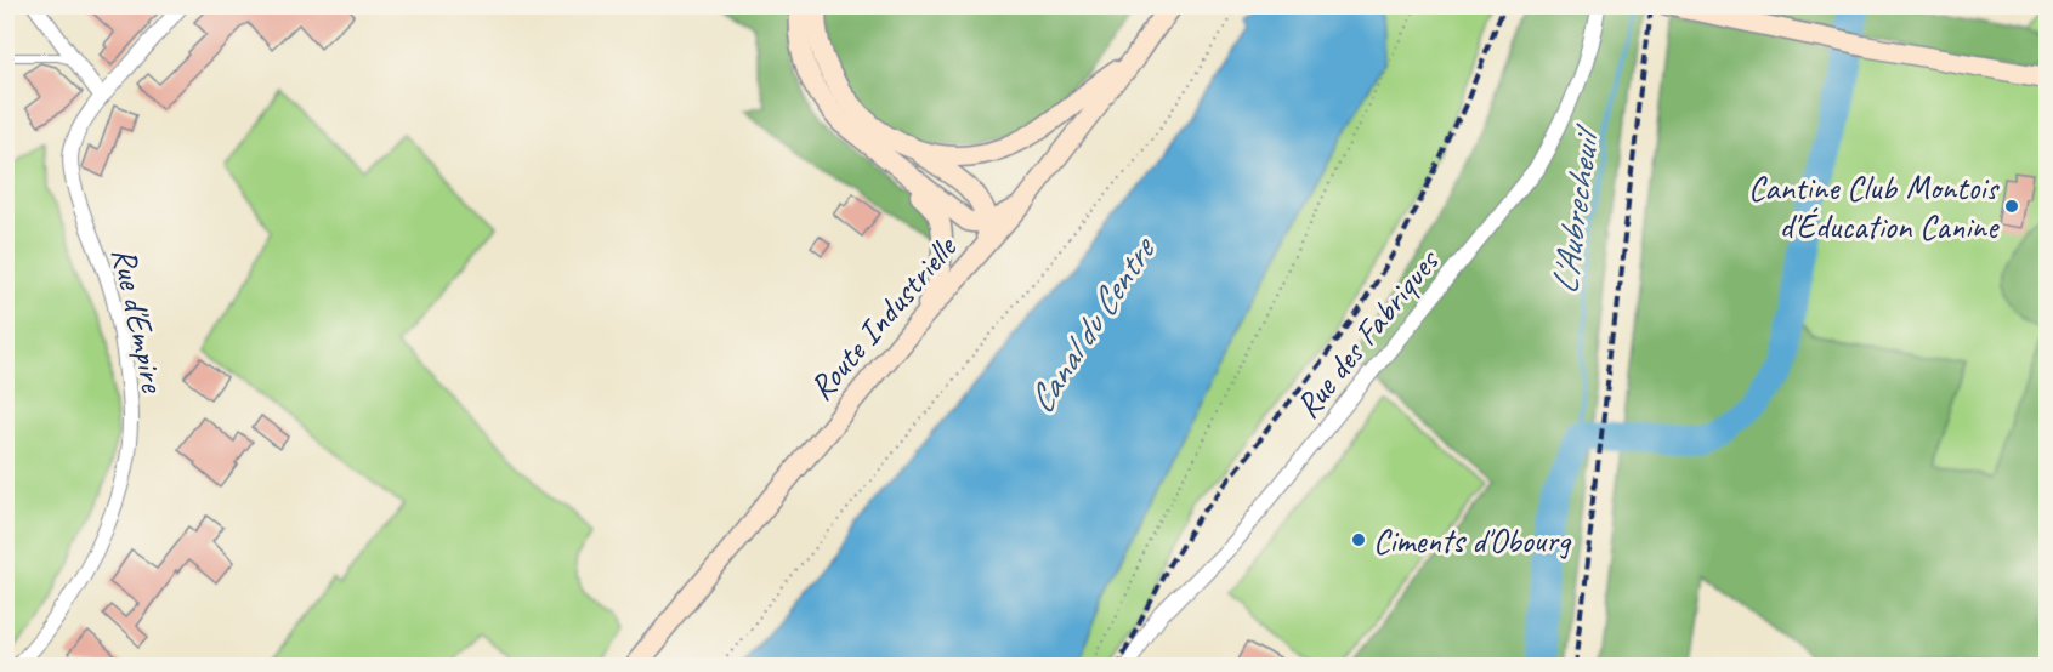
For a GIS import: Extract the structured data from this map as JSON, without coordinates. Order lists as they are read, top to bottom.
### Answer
{
  "streets": {
    "main road": ["Route Industrielle"],
    "street": ["Rue d'Empire", "Rue des Fabriques"]
  },
  "water": ["L'Aubrecheuil", "Canal du Centre"],
  "places": ["Cantine Club Montois d'Éducation Canine", "Ciments d'Obourg"]
}
